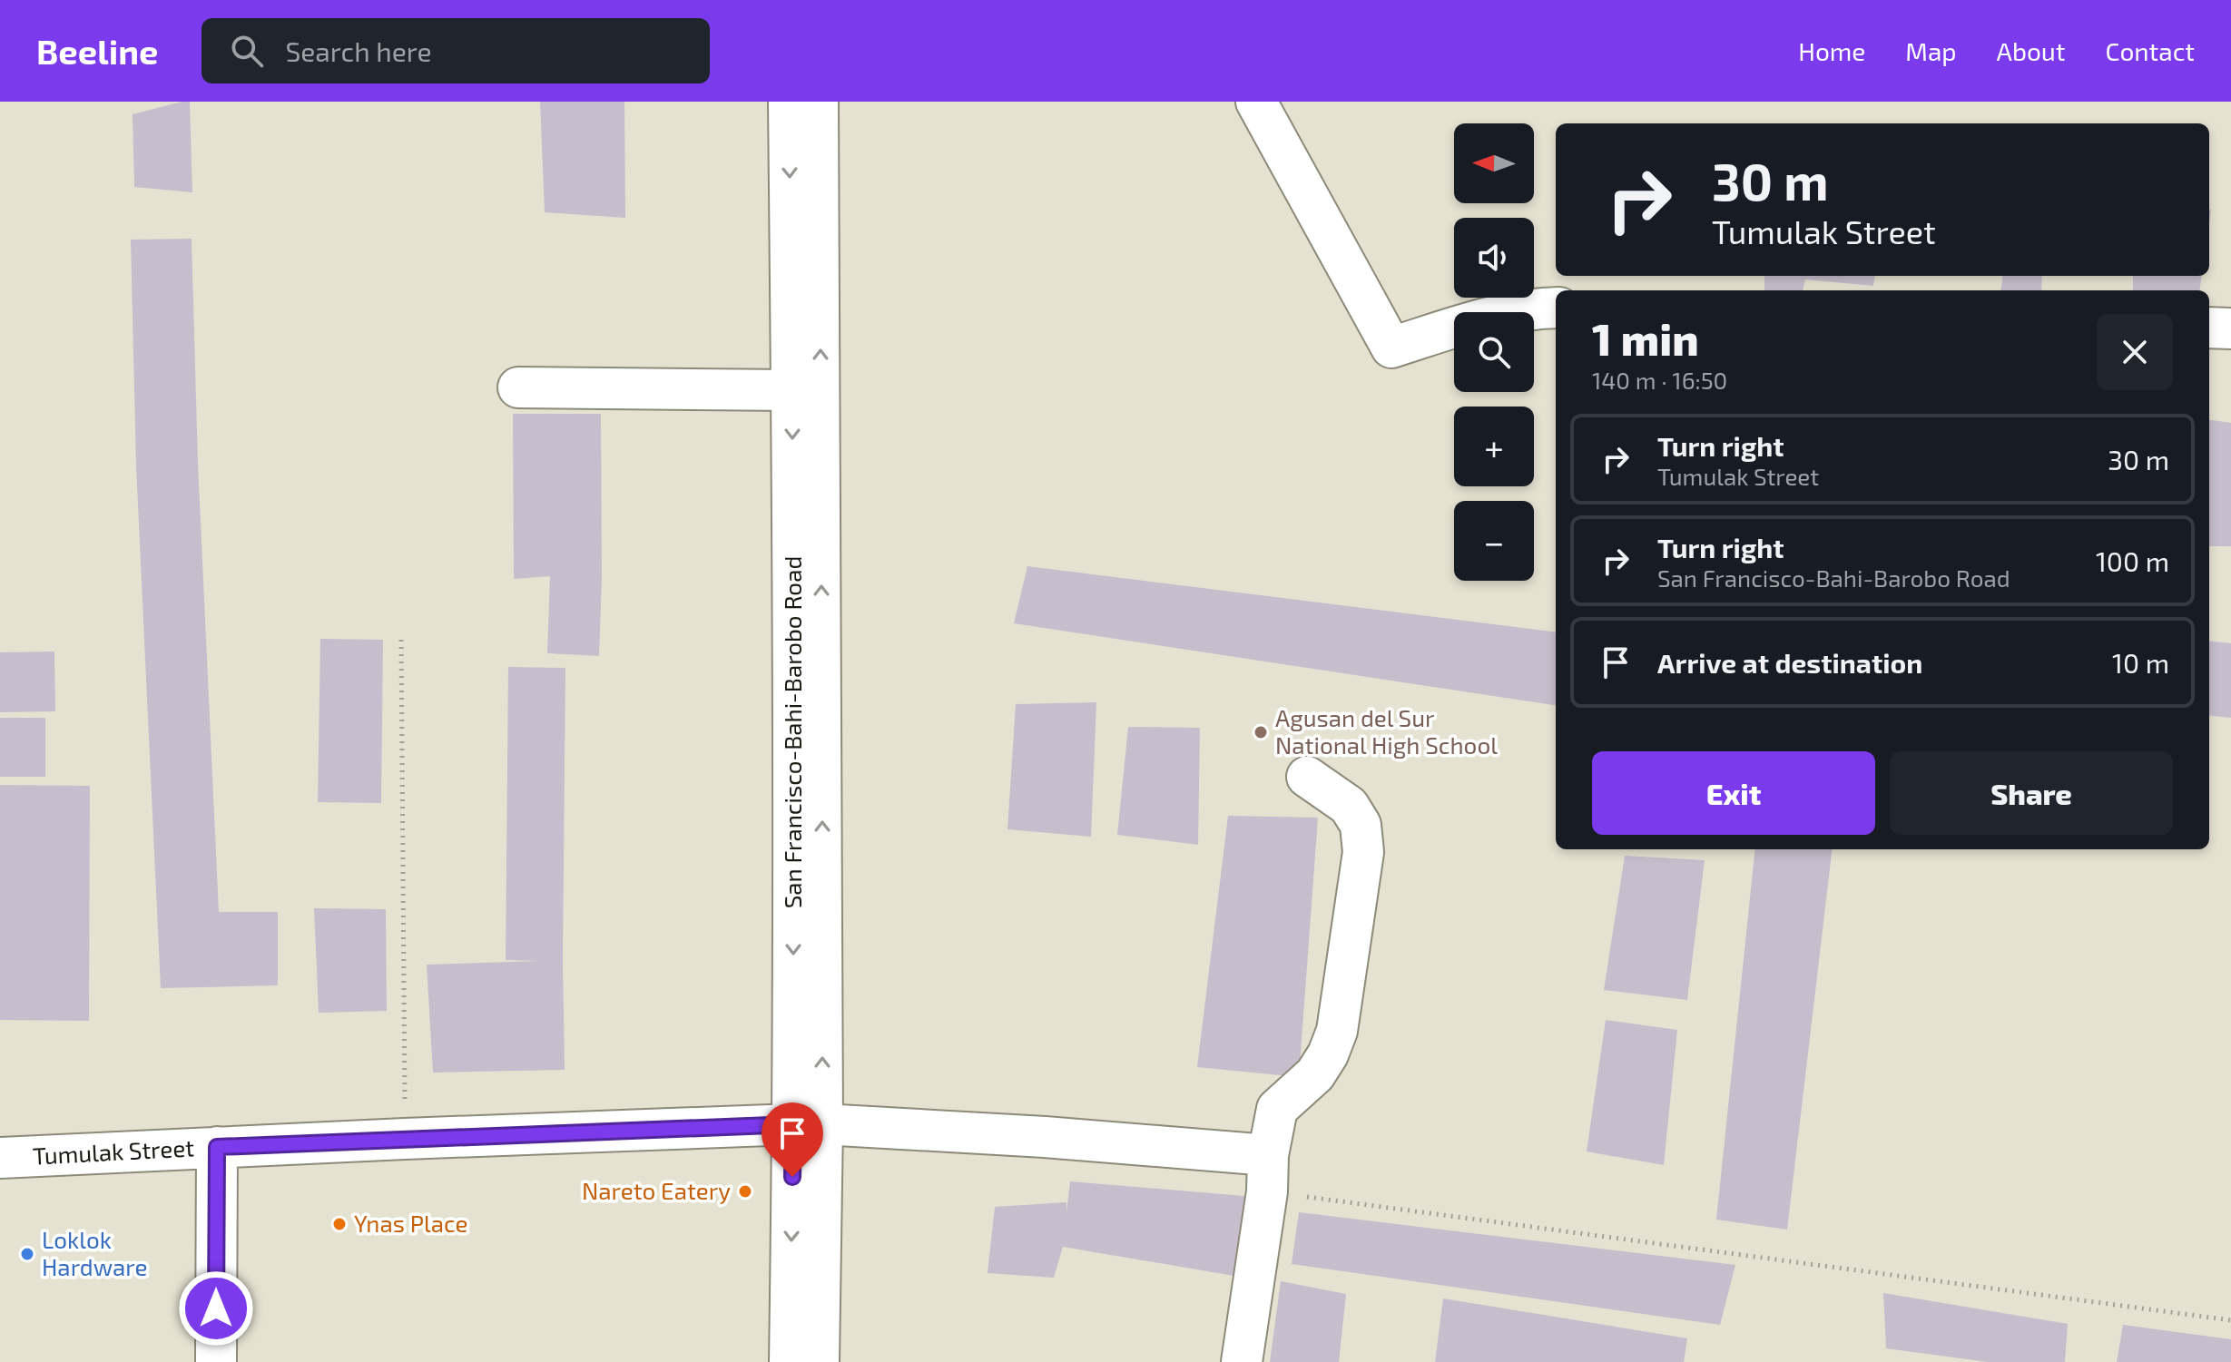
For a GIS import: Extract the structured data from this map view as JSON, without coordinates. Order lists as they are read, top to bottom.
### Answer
{
  "streets": {
    "main road": ["San Francisco-Bahi-Barobo Road", "Tumulak Street"]
  },
  "crossings": [
    ["San Francisco-Bahi-Barobo Road", "Tumulak Street"]
  ],
  "places": [
    "Agusan del Sur National High School",
    "Nareto Eatery",
    "Ynas Place",
    "Loklok Hardware"
  ],
  "north": "left",
  "page": {
    "header": "Beeline",
    "search": "Search here",
    "nav": [
      "Home",
      "Map",
      "About",
      "Contact"
    ],
    "map_buttons": ["+", "−"],
    "turn": ["30 m", "Tumulak Street"],
    "heading": ["1 min", "140 m · 16:50"],
    "list": [
      {
        "name": "Turn right",
        "note": "Tumulak Street",
        "value": "30 m"
      },
      {
        "name": "Turn right",
        "note": "San Francisco-Bahi-Barobo Road",
        "value": "100 m"
      },
      {
        "name": "Arrive at destination",
        "value": "10 m"
      }
    ],
    "buttons": ["Exit", "Share"]
  }
}
